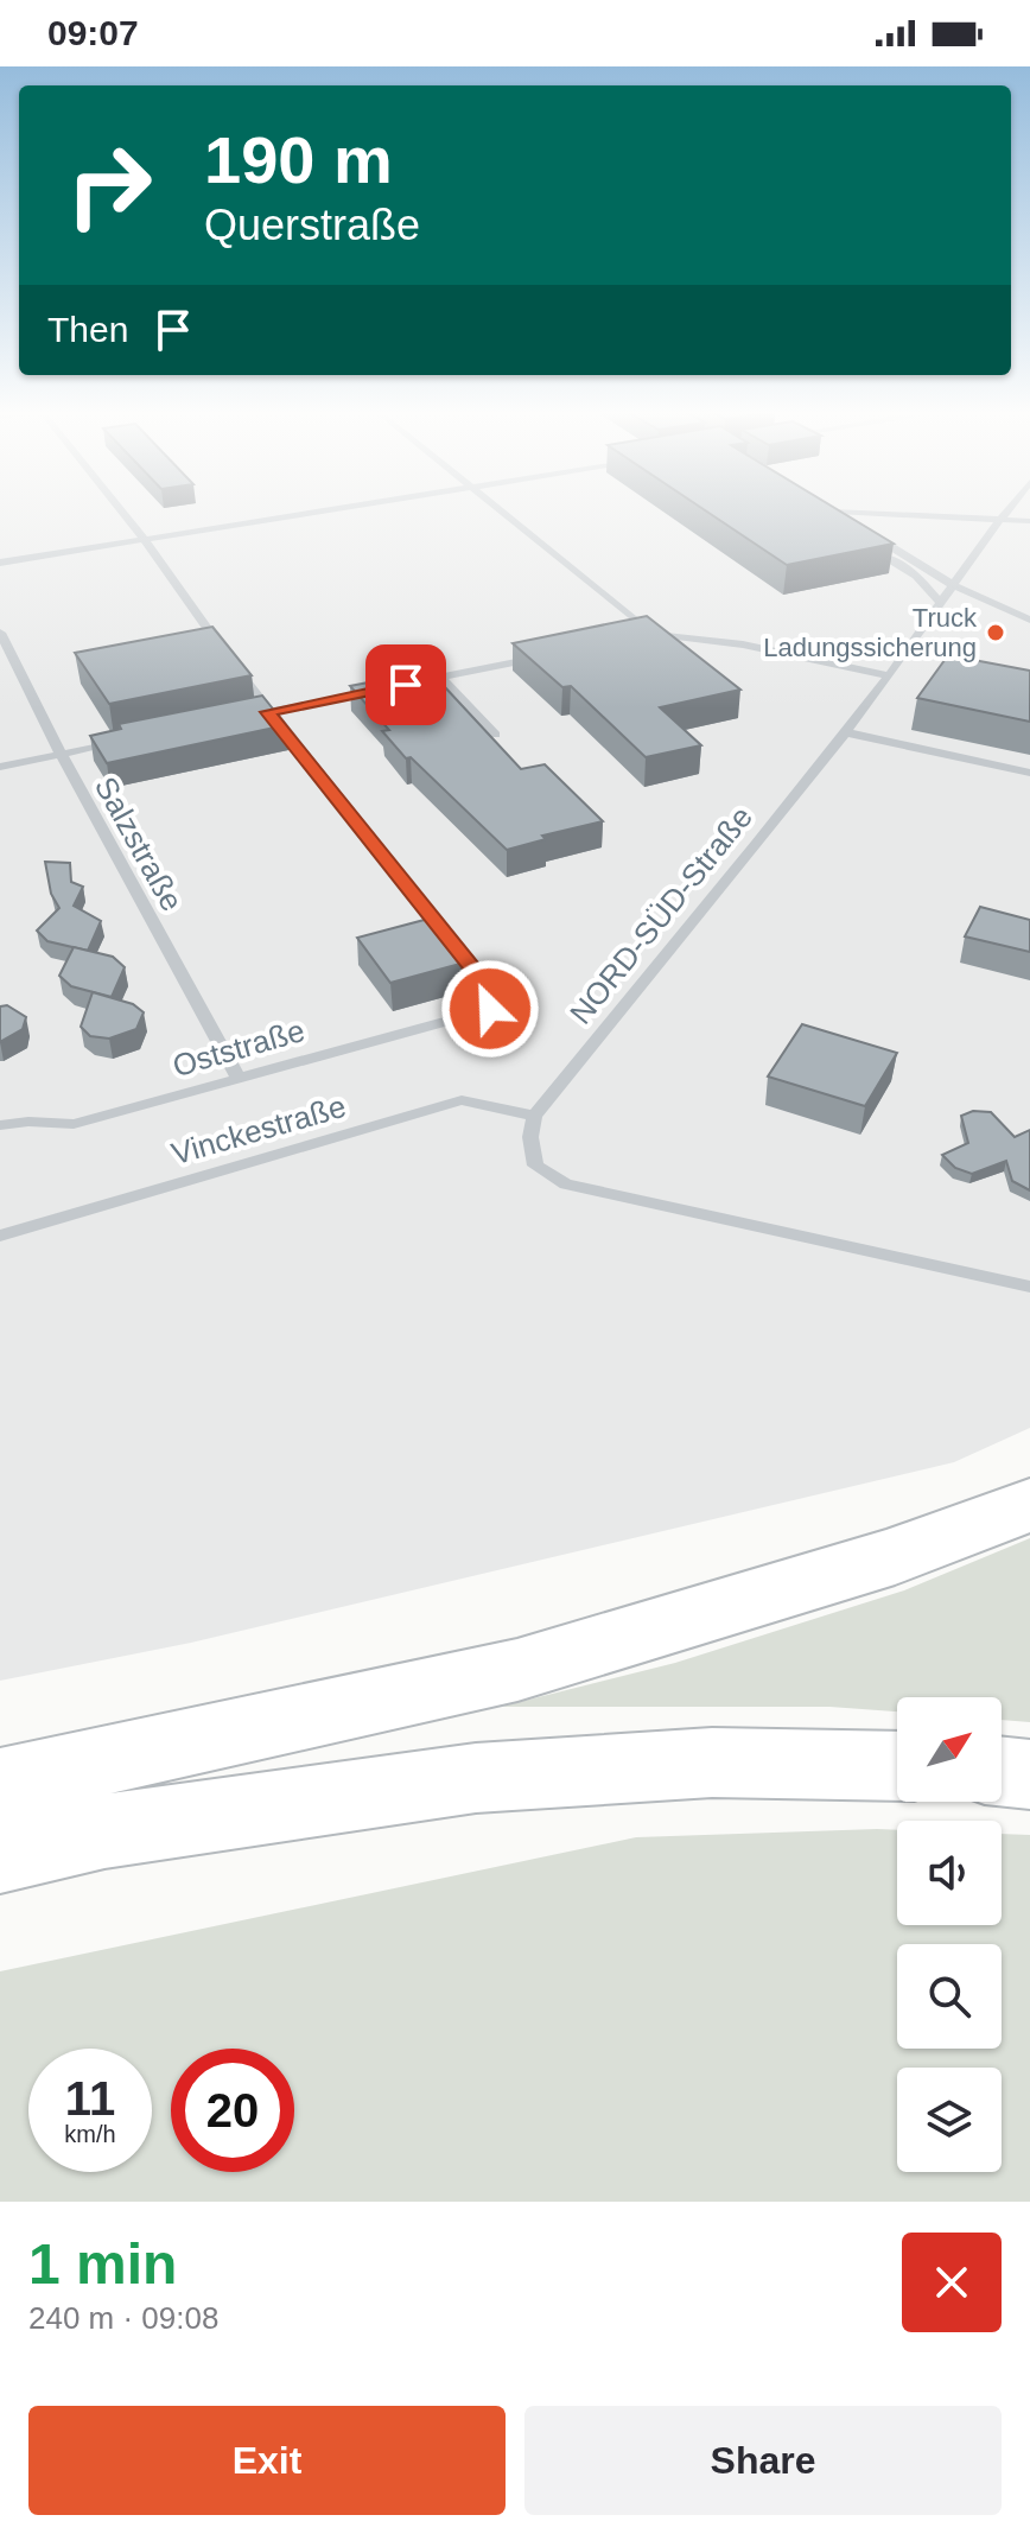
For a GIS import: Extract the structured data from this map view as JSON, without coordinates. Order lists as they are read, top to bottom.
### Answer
{
  "streets": {
    "lane": [
      "Salzstraße",
      "NORD-SÜD-Straße",
      "Oststraße",
      "Vinckestraße"
    ]
  },
  "crossings": [
    ["Salzstraße", "Oststraße"],
    ["NORD-SÜD-Straße", "Vinckestraße"]
  ],
  "places": ["Truck Ladungssicherung"],
  "north": "top right",
  "page": {
    "status": "09:07",
    "turn": ["190 m", "Querstraße"],
    "then": "Then",
    "speed": "11 km/h",
    "limit": "20",
    "heading": ["1 min", "240 m · 09:08"],
    "buttons": ["Exit", "Share"]
  }
}
